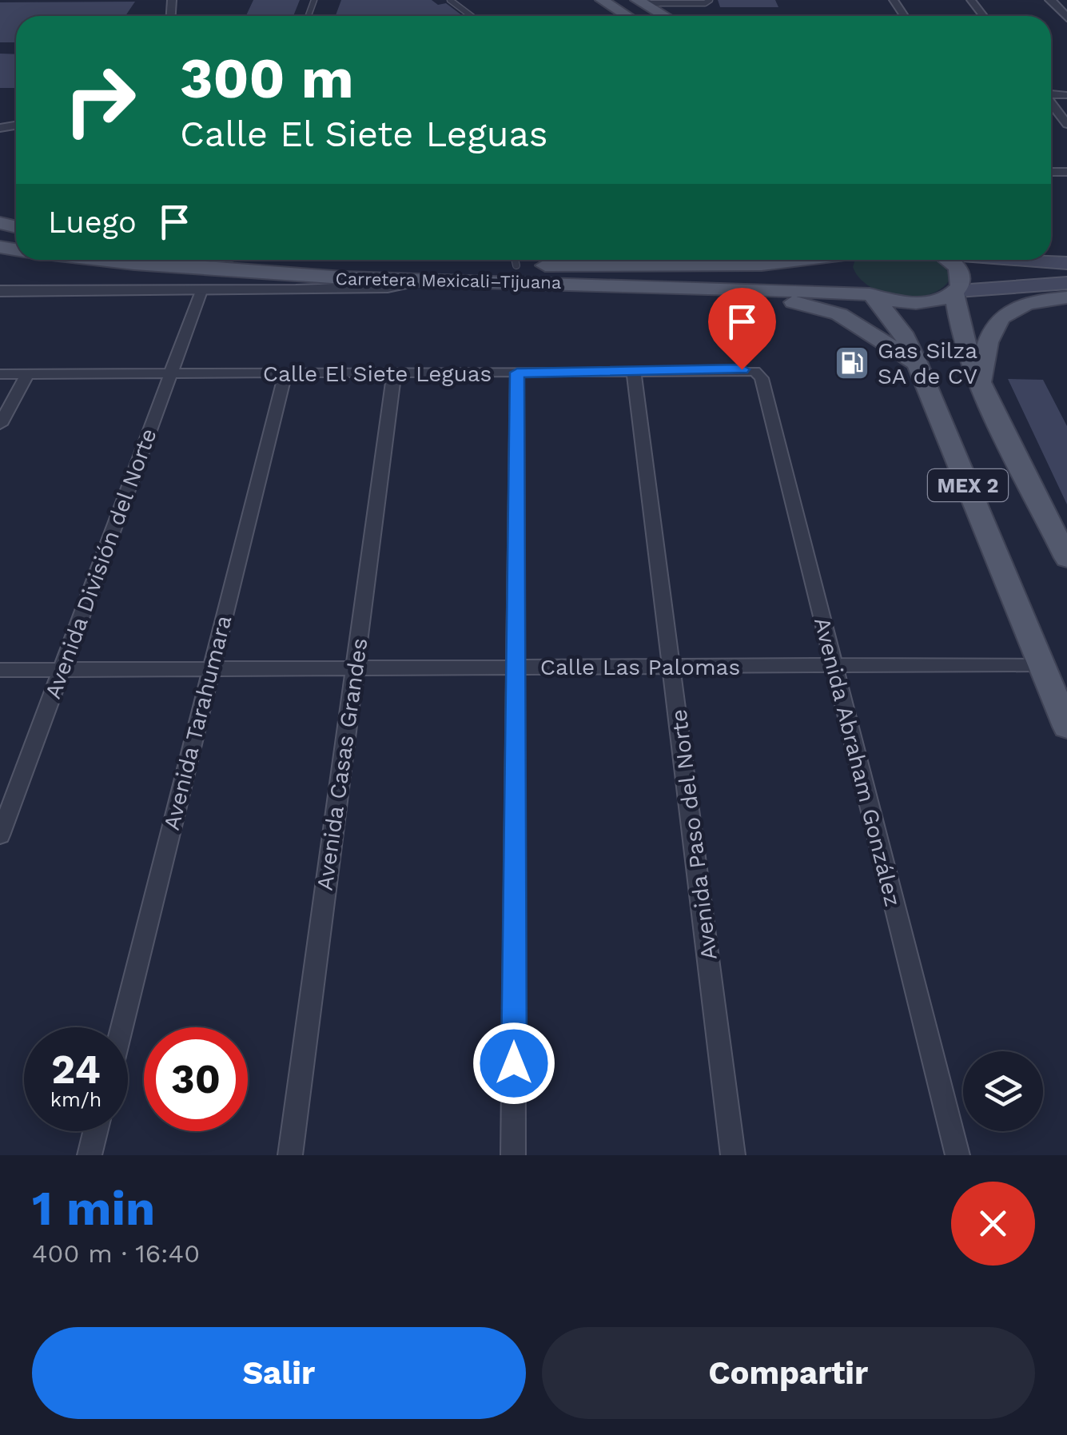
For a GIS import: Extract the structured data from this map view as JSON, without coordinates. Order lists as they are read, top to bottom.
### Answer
{
  "streets": {
    "main road": ["Carretera Mexicali–Tijuana", "MEX 2"],
    "street": [
      "Calle El Siete Leguas",
      "Avenida División del Norte",
      "Calle Las Palomas",
      "Avenida Tarahumara",
      "Avenida Abraham González",
      "Avenida Casas Grandes",
      "Avenida Paso del Norte"
    ]
  },
  "crossings": [
    ["Calle El Siete Leguas", "Avenida División del Norte"],
    ["Calle El Siete Leguas", "Avenida Tarahumara"],
    ["Calle El Siete Leguas", "Avenida Abraham González"],
    ["Calle El Siete Leguas", "Avenida Casas Grandes"],
    ["Calle El Siete Leguas", "Avenida Paso del Norte"],
    ["MEX 2", "Calle Las Palomas"],
    ["Avenida División del Norte", "Calle Las Palomas"],
    ["Calle Las Palomas", "Avenida Tarahumara"],
    ["Calle Las Palomas", "Avenida Abraham González"],
    ["Calle Las Palomas", "Avenida Casas Grandes"],
    ["Calle Las Palomas", "Avenida Paso del Norte"]
  ],
  "places": {
    "fuel station": ["Gas Silza SA de CV"]
  },
  "page": {
    "turn": ["300 m", "Calle El Siete Leguas"],
    "then": "Luego",
    "speed": "24 km/h",
    "limit": "30",
    "heading": ["1 min", "400 m · 16:40"],
    "buttons": ["Salir", "Compartir"]
  }
}
